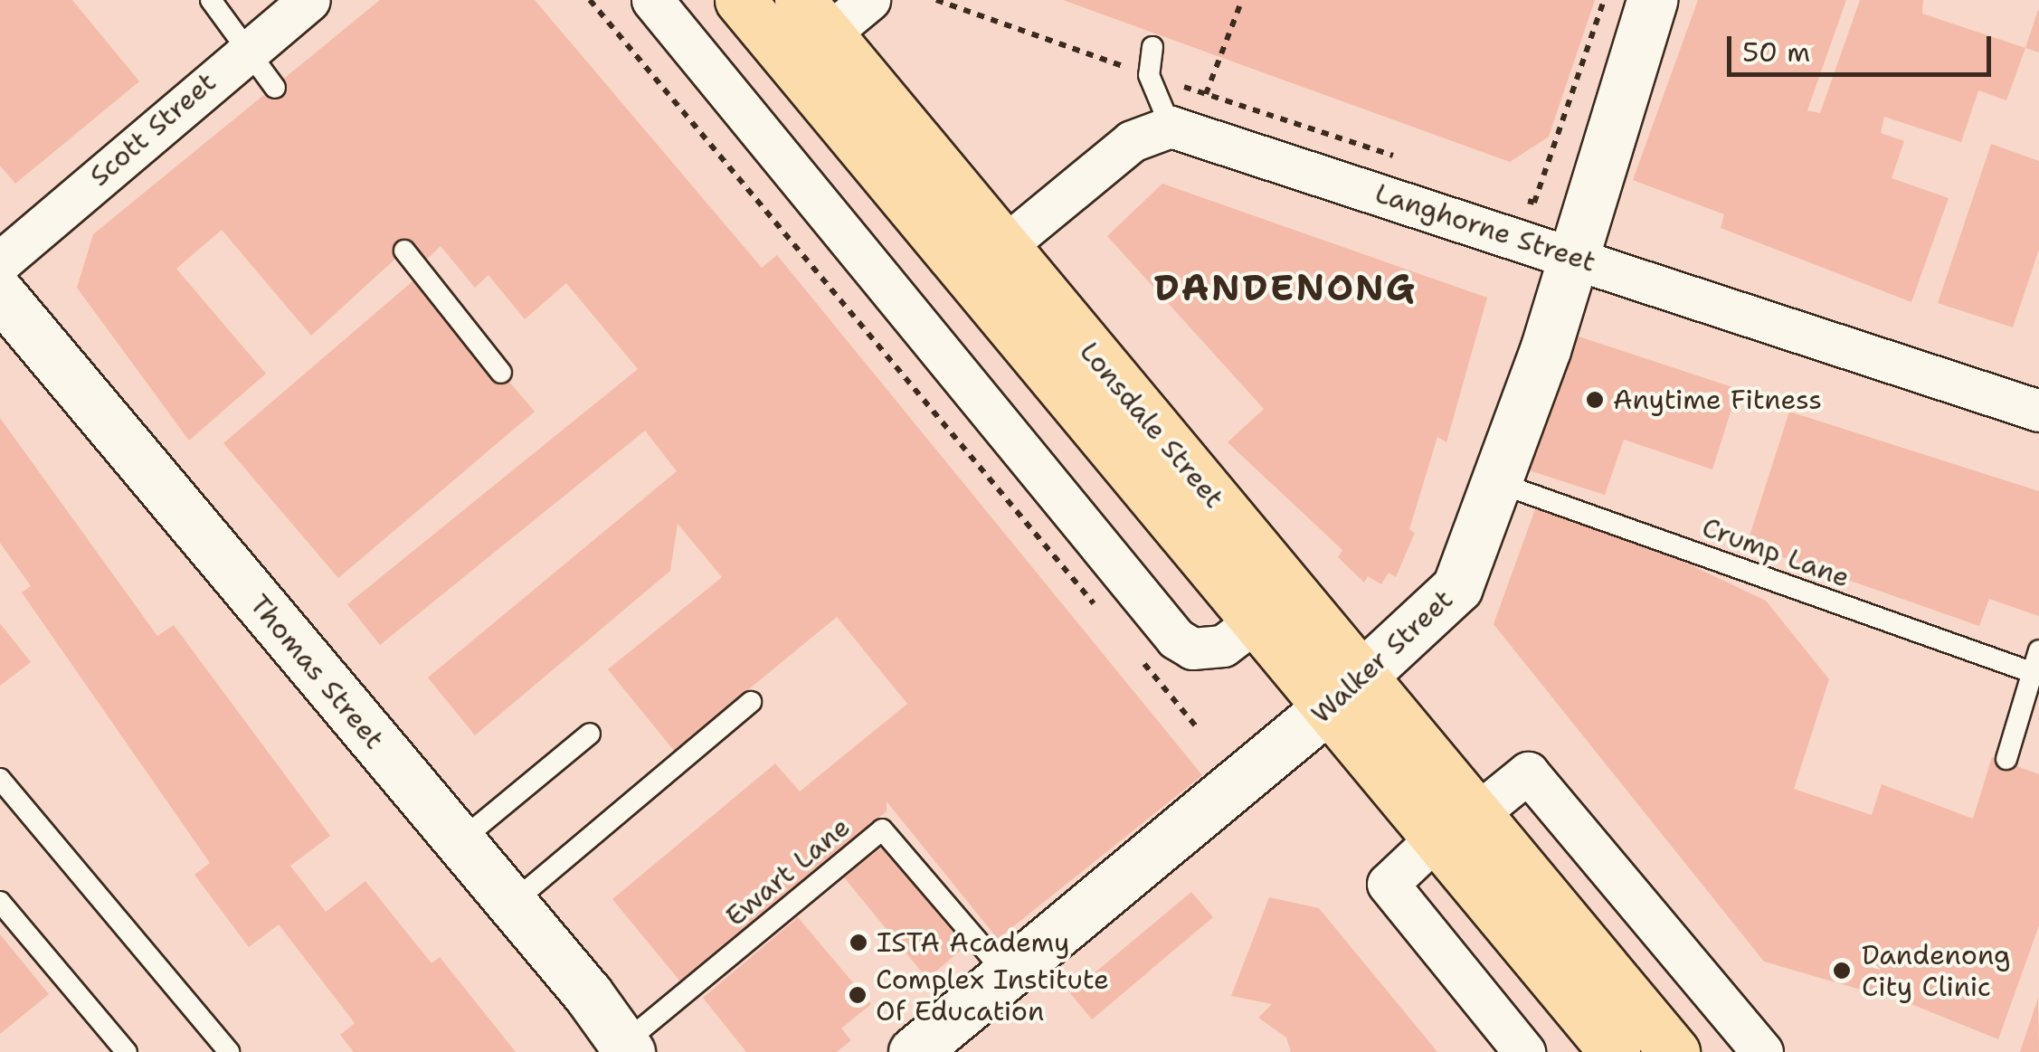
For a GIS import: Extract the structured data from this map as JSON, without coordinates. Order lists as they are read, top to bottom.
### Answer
{
  "streets": {
    "highway": ["Lonsdale Street"],
    "street": [
      "Scott Street",
      "Langhorne Street",
      "Walker Street",
      "Thomas Street"
    ],
    "lane": ["Crump Lane", "Ewart Lane"]
  },
  "crossings": [
    ["Langhorne Street", "Walker Street"],
    ["Lonsdale Street", "Walker Street"],
    ["Crump Lane", "Walker Street"],
    ["Walker Street", "Ewart Lane"],
    ["Thomas Street", "Ewart Lane"]
  ],
  "districts": ["DANDENONG"],
  "places": [
    "Anytime Fitness",
    "ISTA Academy",
    "Dandenong City Clinic",
    "Complex Institute Of Education"
  ],
  "scale_bar": "50 m"
}
